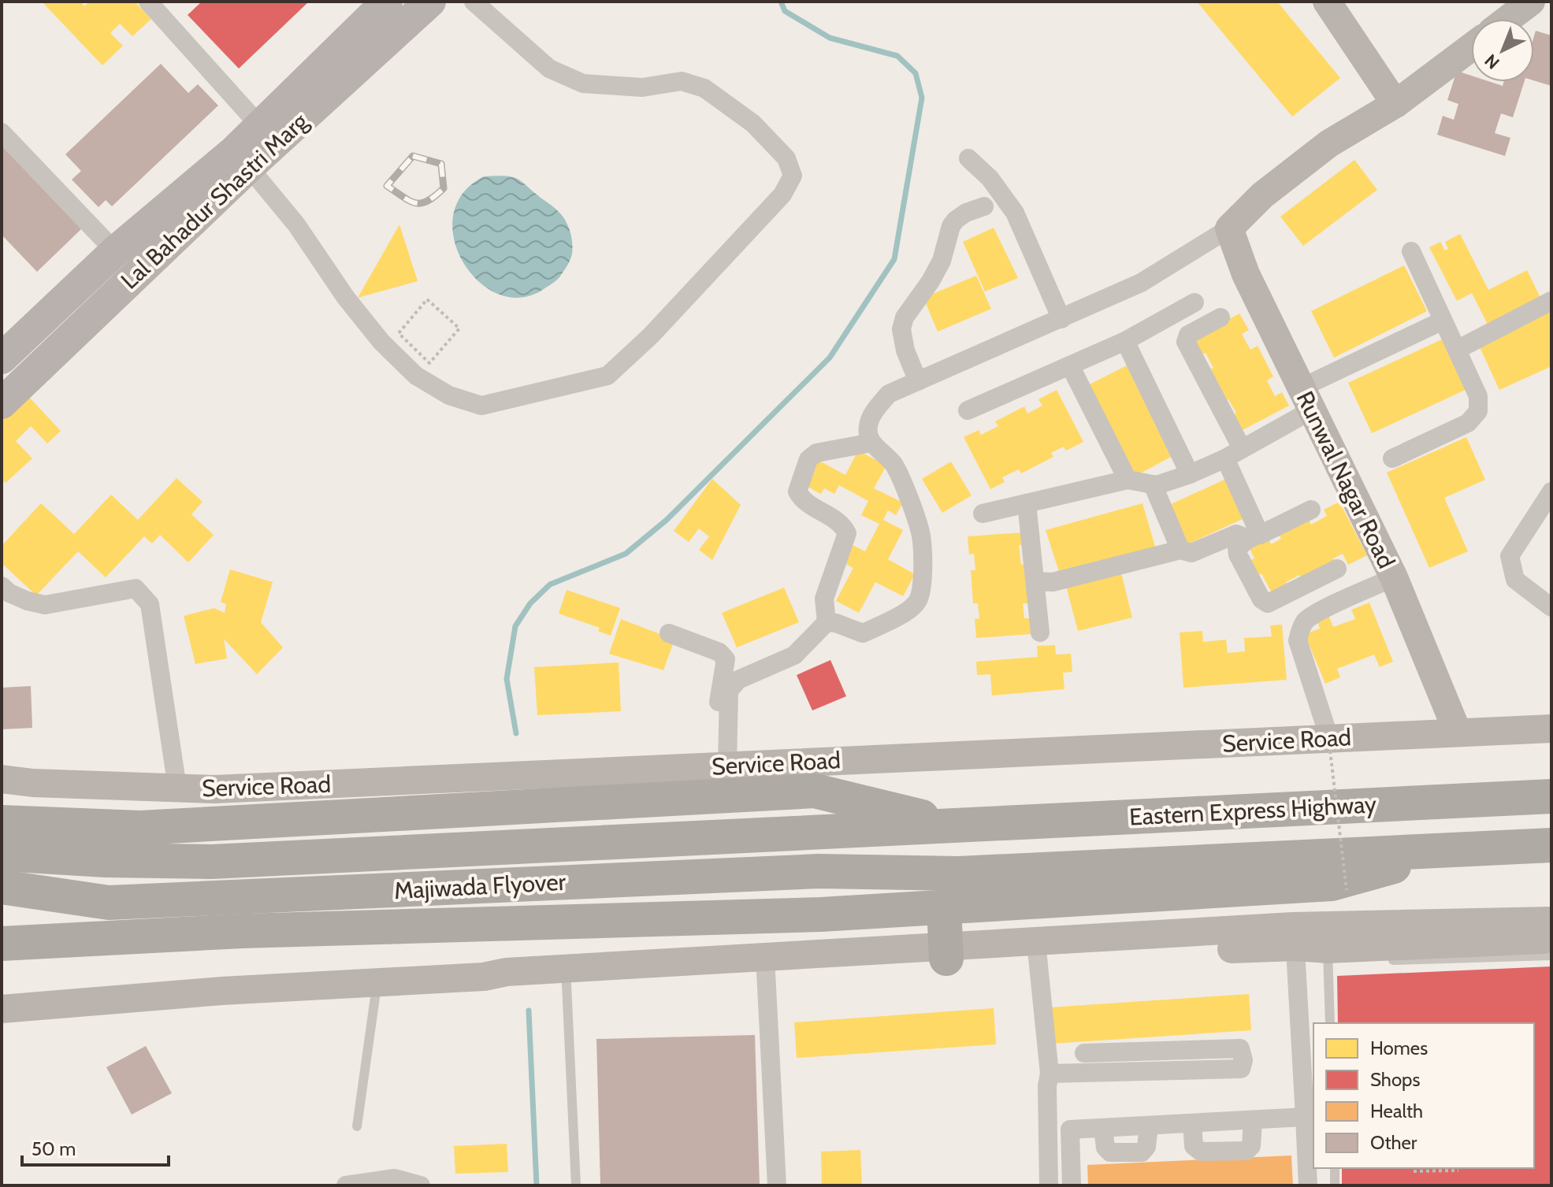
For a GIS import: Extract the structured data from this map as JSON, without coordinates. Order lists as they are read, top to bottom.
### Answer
{
  "streets": {
    "highway": ["Eastern Express Highway", "Majiwada Flyover"],
    "main road": ["Lal Bahadur Shastri Marg"],
    "street": ["Runwal Nagar Road", "Service Road"]
  },
  "crossings": [
    ["Runwal Nagar Road", "Service Road"],
    ["Eastern Express Highway", "Majiwada Flyover"]
  ],
  "legend": [
    "Homes",
    "Shops",
    "Health",
    "Other"
  ],
  "scale_bar": "50 m",
  "north": "bottom left"
}
